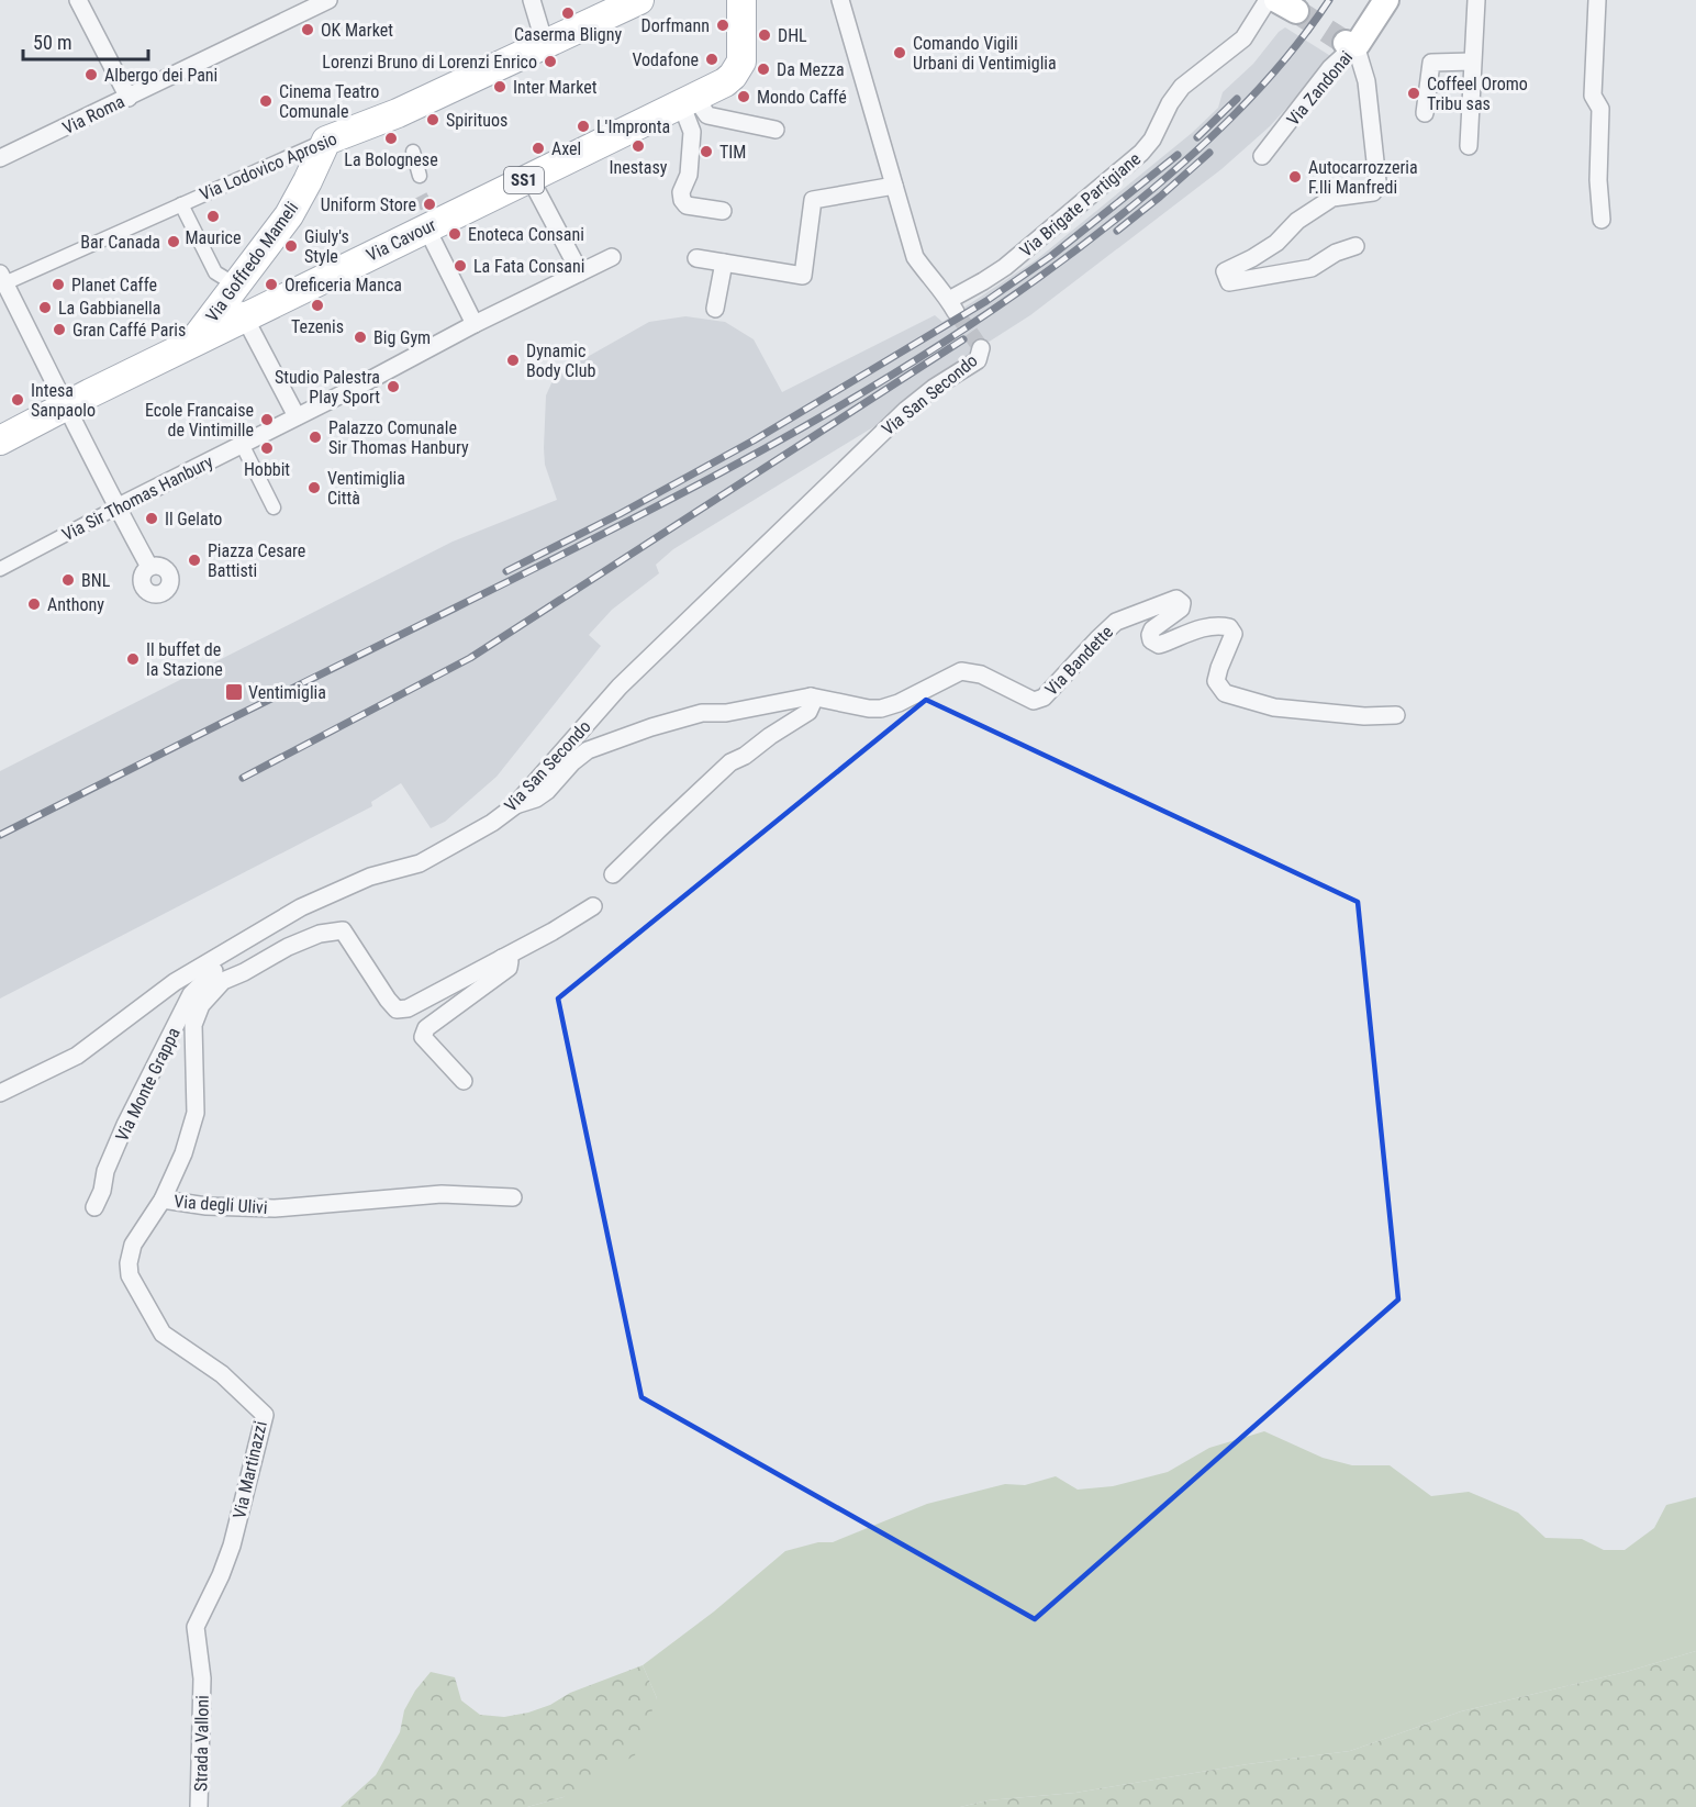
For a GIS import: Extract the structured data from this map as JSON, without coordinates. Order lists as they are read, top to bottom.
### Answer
{
  "streets": {
    "main road": [
      "Via Lodovico Aprosio",
      "SS1",
      "Via Cavour",
      "Via Goffredo Mameli"
    ],
    "street": [
      "Via Zandonai",
      "Via Roma",
      "Via Brigate Partigiane",
      "Via San Secondo",
      "Via Sir Thomas Hanbury",
      "Via Bandette",
      "Via Monte Grappa",
      "Via degli Ulivi",
      "Via Martinazzi",
      "Strada Valloni"
    ]
  },
  "crossings": [
    ["Via Lodovico Aprosio", "Via Goffredo Mameli"],
    ["Via Cavour", "Via Goffredo Mameli"],
    ["Via San Secondo", "Via Bandette"],
    ["Via San Secondo", "Via Monte Grappa"],
    ["Via San Secondo", "Via degli Ulivi"],
    ["Via Monte Grappa", "Via degli Ulivi"],
    ["Via degli Ulivi", "Via Martinazzi"],
    ["Via Martinazzi", "Strada Valloni"]
  ],
  "places": {
    "other": [
      "Caserma Bligny",
      "Dorfmann",
      "OK Market",
      "DHL",
      "Comando Vigili Urbani di Ventimiglia",
      "Vodafone",
      "Lorenzi Bruno di Lorenzi Enrico",
      "Da Mezza",
      "Albergo dei Pani",
      "Inter Market",
      "Coffeel Oromo Tribu sas",
      "Mondo Caffé",
      "Cinema Teatro Comunale",
      "Spirituos",
      "L'Impronta",
      "La Bolognese",
      "Inestasy",
      "Axel",
      "TIM",
      "Autocarrozzeria F.lli Manfredi",
      "Uniform Store",
      "Maurice",
      "Enoteca Consani",
      "Bar Canada",
      "Giuly's Style",
      "La Fata Consani",
      "Planet Caffe",
      "Oreficeria Manca",
      "Tezenis",
      "La Gabbianella",
      "Gran Caffé Paris",
      "Big Gym",
      "Dynamic Body Club",
      "Studio Palestra Play Sport",
      "Intesa Sanpaolo",
      "Ecole Francaise de Vintimille",
      "Palazzo Comunale Sir Thomas Hanbury",
      "Hobbit",
      "Ventimiglia Città",
      "Il Gelato",
      "Piazza Cesare Battisti",
      "BNL",
      "Anthony",
      "Il buffet de la Stazione"
    ],
    "transit": ["Ventimiglia"]
  },
  "scale_bar": "50 m"
}
